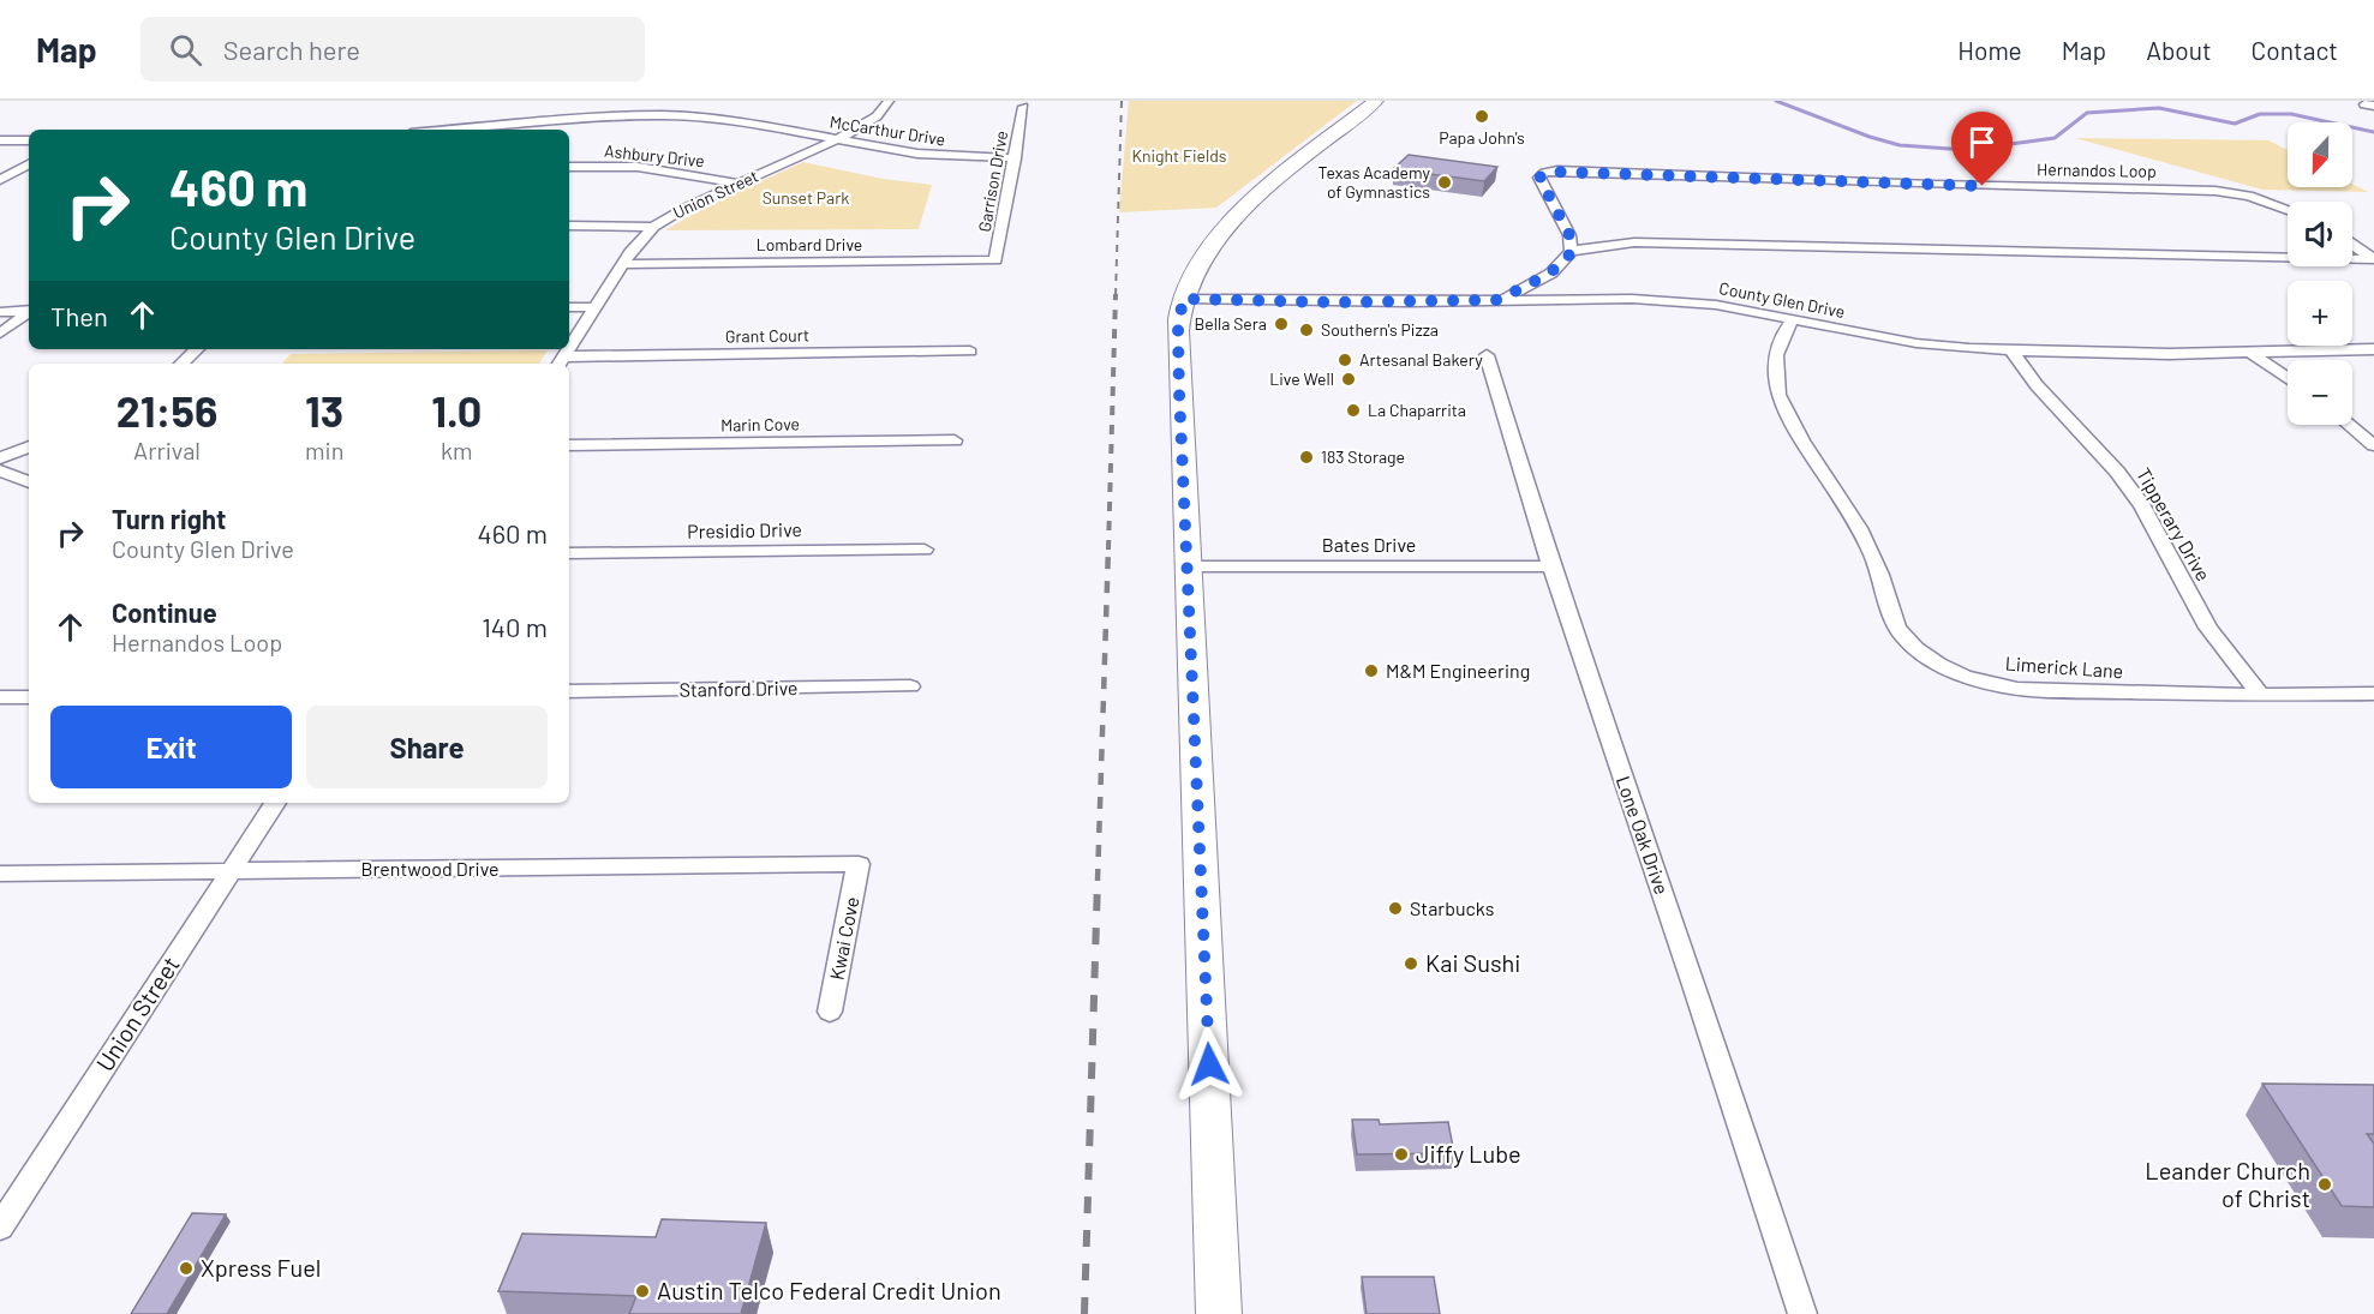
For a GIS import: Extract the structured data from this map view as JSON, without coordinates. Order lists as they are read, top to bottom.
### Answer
{
  "streets": {
    "street": [
      "McCarthur Drive",
      "Ashbury Drive",
      "Hernandos Loop",
      "Garrison Drive",
      "Union Street",
      "Lombard Drive",
      "County Glen Drive",
      "Grant Court",
      "Marin Cove",
      "Tipperary Drive",
      "Presidio Drive",
      "Bates Drive",
      "Limerick Lane",
      "Stanford Drive",
      "Lone Oak Drive",
      "Brentwood Drive",
      "Kwai Cove"
    ]
  },
  "crossings": [
    ["McCarthur Drive", "Garrison Drive"],
    ["McCarthur Drive", "Union Street"],
    ["Ashbury Drive", "Union Street"],
    ["Garrison Drive", "Lombard Drive"],
    ["Union Street", "Lombard Drive"],
    ["Union Street", "Brentwood Drive"],
    ["County Glen Drive", "Tipperary Drive"],
    ["County Glen Drive", "Limerick Lane"],
    ["Tipperary Drive", "Limerick Lane"],
    ["Bates Drive", "Lone Oak Drive"],
    ["Brentwood Drive", "Kwai Cove"]
  ],
  "parks": ["Knight Fields", "Sunset Park"],
  "places": [
    "Papa John's",
    "Texas Academy of Gymnastics",
    "Bella Sera",
    "Southern's Pizza",
    "Artesanal Bakery",
    "Live Well",
    "La Chaparrita",
    "183 Storage",
    "M&M Engineering",
    "Starbucks",
    "Kai Sushi",
    "Jiffy Lube",
    "Leander Church of Christ",
    "Xpress Fuel",
    "Austin Telco Federal Credit Union"
  ],
  "north": "bottom",
  "page": {
    "header": "Map",
    "search": "Search here",
    "nav": [
      "Home",
      "Map",
      "About",
      "Contact"
    ],
    "map_buttons": ["+", "−"],
    "turn": ["460 m", "County Glen Drive"],
    "then": "Then",
    "eta": [
      "21:56",
      "Arrival",
      "13",
      "min",
      "1.0",
      "km"
    ],
    "list": [
      {
        "name": "Turn right",
        "note": "County Glen Drive",
        "value": "460 m"
      },
      {
        "name": "Continue",
        "note": "Hernandos Loop",
        "value": "140 m"
      }
    ],
    "buttons": ["Exit", "Share"]
  }
}
